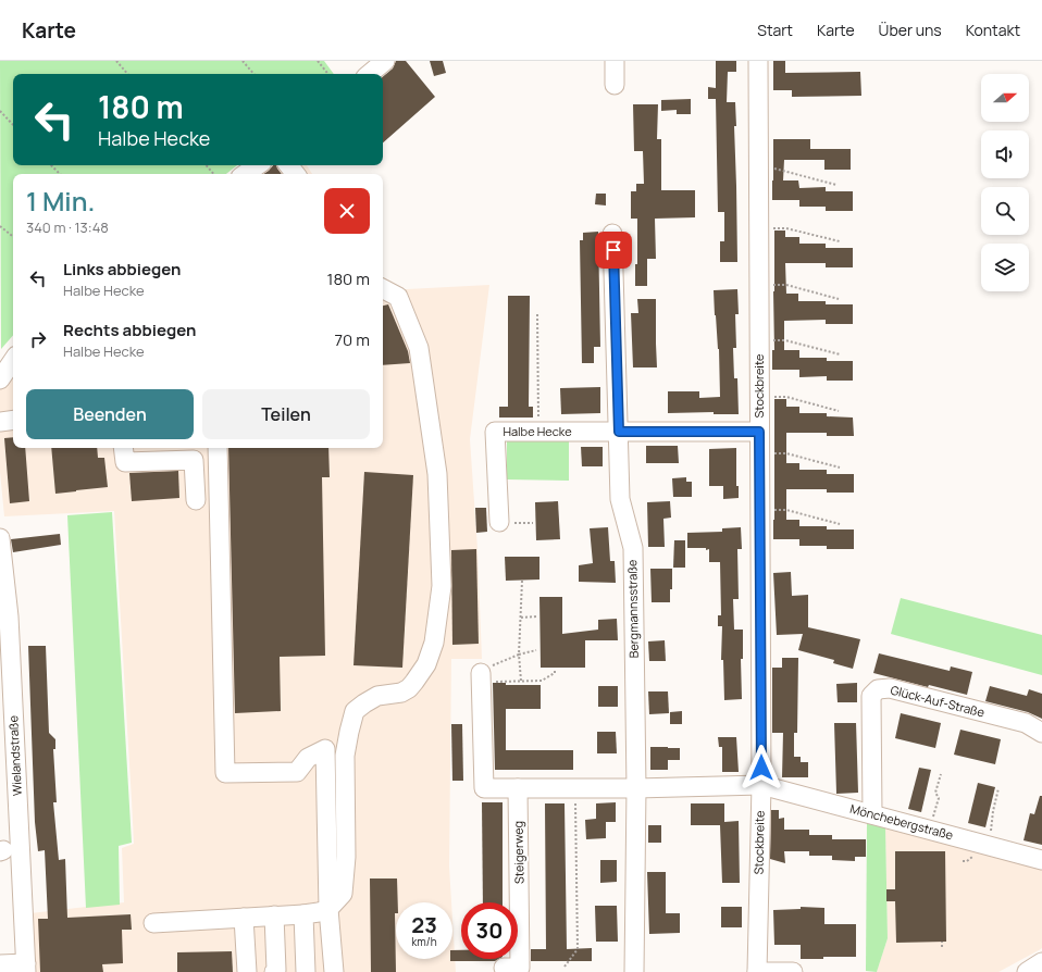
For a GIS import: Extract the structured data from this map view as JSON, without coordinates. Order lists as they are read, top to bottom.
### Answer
{
  "streets": {
    "street": [
      "Stockbreite",
      "Halbe Hecke",
      "Bergmannsstraße",
      "Glück-Auf-Straße",
      "Wielandstraße",
      "Mönchebergstraße",
      "Steigerweg"
    ]
  },
  "crossings": [
    ["Stockbreite", "Halbe Hecke"],
    ["Stockbreite", "Mönchebergstraße"],
    ["Halbe Hecke", "Bergmannsstraße"],
    ["Glück-Auf-Straße", "Mönchebergstraße"]
  ],
  "north": "right",
  "page": {
    "header": "Karte",
    "nav": [
      "Start",
      "Karte",
      "Über uns",
      "Kontakt"
    ],
    "turn": ["180 m", "Halbe Hecke"],
    "heading": ["1 Min.", "340 m · 13:48"],
    "list": [
      {
        "name": "Links abbiegen",
        "note": "Halbe Hecke",
        "value": "180 m"
      },
      {
        "name": "Rechts abbiegen",
        "note": "Halbe Hecke",
        "value": "70 m"
      }
    ],
    "buttons": ["Beenden", "Teilen"],
    "speed": "23 km/h",
    "limit": "30"
  }
}
